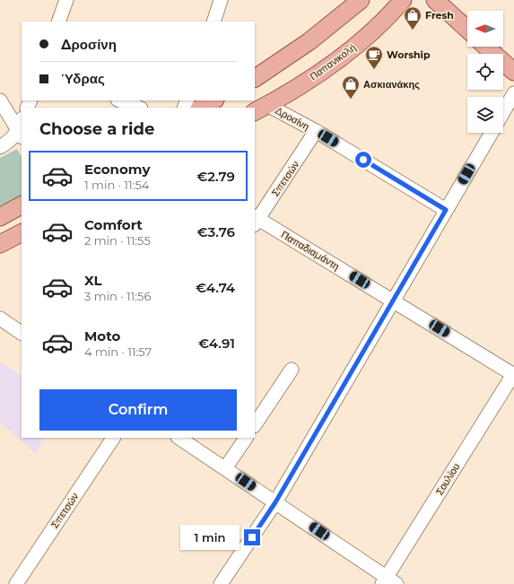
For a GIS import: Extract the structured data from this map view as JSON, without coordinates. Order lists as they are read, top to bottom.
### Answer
{
  "streets": {
    "main road": ["Παπανικολή"],
    "street": [
      "Δροσίνη",
      "Σπετσών",
      "Παπαδιαμάντη",
      "Σουλίου"
    ]
  },
  "crossings": [
    ["Παπανικολή", "Δροσίνη"],
    ["Δροσίνη", "Σπετσών"],
    ["Σπετσών", "Παπαδιαμάντη"],
    ["Παπαδιαμάντη", "Σουλίου"]
  ],
  "places": {
    "shop": ["Fresh", "Ασκιανάκης"],
    "cafe": ["Worship"]
  },
  "north": "left",
  "page": {
    "banner": ["Δροσίνη", "Ύδρας"],
    "heading": "Choose a ride",
    "list": [
      {
        "name": "Economy",
        "note": "1 min · 11:54",
        "value": "€2.79"
      },
      {
        "name": "Comfort",
        "note": "2 min · 11:55",
        "value": "€3.76"
      },
      {
        "name": "XL",
        "note": "3 min · 11:56",
        "value": "€4.74"
      },
      {
        "name": "Moto",
        "note": "4 min · 11:57",
        "value": "€4.91"
      }
    ],
    "buttons": "Confirm",
    "bubble": "1 min"
  }
}
